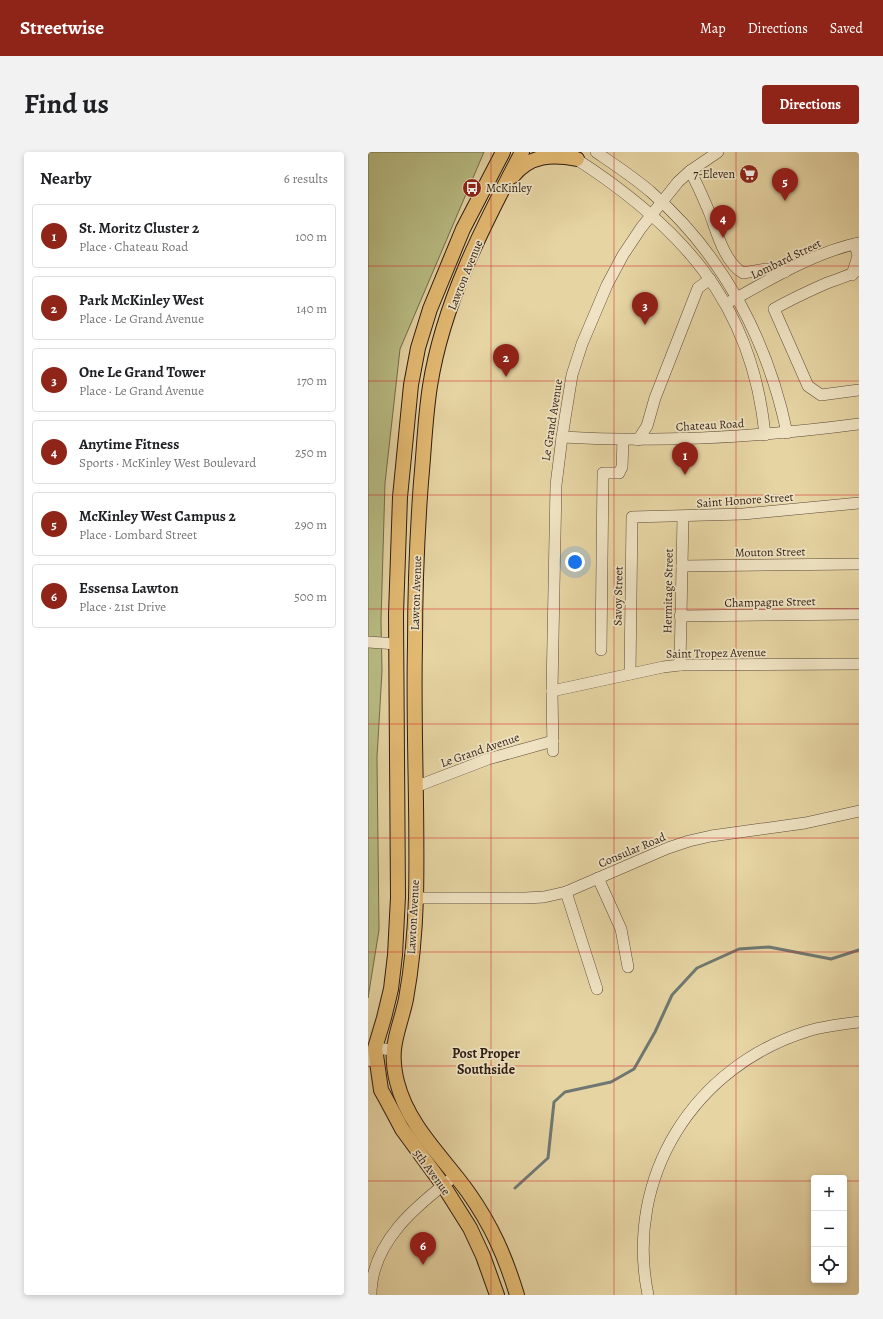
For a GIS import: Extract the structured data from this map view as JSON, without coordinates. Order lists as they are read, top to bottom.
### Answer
{
  "streets": {
    "main road": ["Lawton Avenue", "5th Avenue"],
    "street": [
      "Lombard Street",
      "Le Grand Avenue",
      "Chateau Road",
      "Saint Honore Street",
      "Mouton Street",
      "Hermitage Street",
      "Savoy Street",
      "Champagne Street",
      "Saint Tropez Avenue",
      "Consular Road"
    ]
  },
  "crossings": [
    ["Lawton Avenue", "Le Grand Avenue"],
    ["Lawton Avenue", "Consular Road"],
    ["Lawton Avenue", "5th Avenue"],
    ["Le Grand Avenue", "Chateau Road"],
    ["Le Grand Avenue", "Saint Tropez Avenue"],
    ["Saint Honore Street", "Hermitage Street"],
    ["Saint Honore Street", "Savoy Street"],
    ["Mouton Street", "Hermitage Street"],
    ["Hermitage Street", "Champagne Street"],
    ["Hermitage Street", "Saint Tropez Avenue"],
    ["Savoy Street", "Saint Tropez Avenue"]
  ],
  "districts": ["Post Proper Southside"],
  "places": {
    "supermarket": ["7-Eleven"],
    "bus stop": ["McKinley"]
  },
  "page": {
    "header": "Streetwise",
    "nav": ["Map", "Directions", "Saved"],
    "title": "Find us",
    "buttons": "Directions",
    "heading": ["Nearby", "6 results"],
    "pins": [
      "5",
      "4",
      "3",
      "2",
      "1",
      "6"
    ],
    "list": [
      {
        "mark": "1",
        "name": "St. Moritz Cluster 2",
        "note": "Place · Chateau Road",
        "value": "100 m"
      },
      {
        "mark": "2",
        "name": "Park McKinley West",
        "note": "Place · Le Grand Avenue",
        "value": "140 m"
      },
      {
        "mark": "3",
        "name": "One Le Grand Tower",
        "note": "Place · Le Grand Avenue",
        "value": "170 m"
      },
      {
        "mark": "4",
        "name": "Anytime Fitness",
        "note": "Sports · McKinley West Boulevard",
        "value": "250 m"
      },
      {
        "mark": "5",
        "name": "McKinley West Campus 2",
        "note": "Place · Lombard Street",
        "value": "290 m"
      },
      {
        "mark": "6",
        "name": "Essensa Lawton",
        "note": "Place · 21st Drive",
        "value": "500 m"
      }
    ],
    "map_buttons": ["+", "−"]
  }
}
